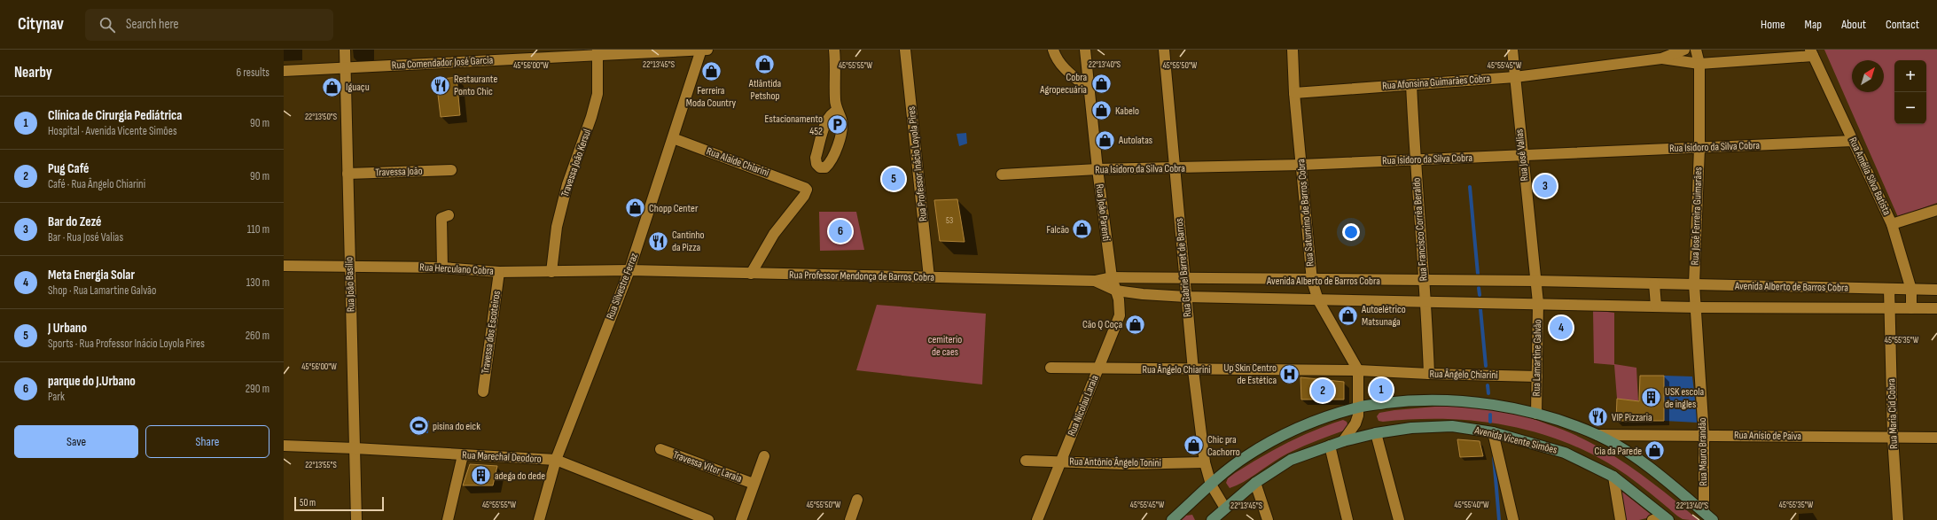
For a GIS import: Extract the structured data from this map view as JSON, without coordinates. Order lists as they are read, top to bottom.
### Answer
{
  "streets": {
    "main road": ["Avenida Vicente Simões"],
    "street": [
      "Rua Comendador José Garcia",
      "Rua Afonsina Guimarães Cobra",
      "Rua Isidoro da Silva Cobra",
      "Rua José Valias",
      "Rua Alaíde Chiarini",
      "Travessa João Kersul",
      "Rua Professor Inácio Loyola Pires",
      "Travessa João",
      "Rua Amélia Silva Batista",
      "Rua João Parenti",
      "Rua Saturnino de Barros Cobra",
      "Rua José Ferreira Guimarães",
      "Rua Francisco Corrêa Beraldo",
      "Rua Gabriel Barret de Barros",
      "Rua Herculano Cobra",
      "Rua Professor Mendonça de Barros Cobra",
      "Avenida Alberto de Barros Cobra",
      "Rua João Basílio",
      "Rua Silvestre Ferraz",
      "Travessa dos Escoteiros",
      "Rua Lamartine Galvão",
      "Rua Ângelo Chiarini",
      "Rua Nicolau Laraia",
      "Rua Maria Cid Cobra",
      "Rua Anísio de Paiva",
      "Rua Mauro Brandão",
      "Rua Marechal Deodoro",
      "Rua Antônio Ângelo Tonini",
      "Travessa Vitor Laraia"
    ]
  },
  "crossings": [
    ["Rua Comendador José Garcia", "Travessa João Kersul"],
    ["Rua Comendador José Garcia", "Rua João Basílio"],
    ["Rua Comendador José Garcia", "Rua Silvestre Ferraz"],
    ["Rua Afonsina Guimarães Cobra", "Rua José Valias"],
    ["Rua Afonsina Guimarães Cobra", "Rua Amélia Silva Batista"],
    ["Rua Afonsina Guimarães Cobra", "Rua Saturnino de Barros Cobra"],
    ["Rua Afonsina Guimarães Cobra", "Rua José Ferreira Guimarães"],
    ["Rua Afonsina Guimarães Cobra", "Rua Francisco Corrêa Beraldo"],
    ["Rua Isidoro da Silva Cobra", "Rua José Valias"],
    ["Rua Isidoro da Silva Cobra", "Rua Amélia Silva Batista"],
    ["Rua Isidoro da Silva Cobra", "Rua João Parenti"],
    ["Rua Isidoro da Silva Cobra", "Rua Saturnino de Barros Cobra"],
    ["Rua Isidoro da Silva Cobra", "Rua José Ferreira Guimarães"],
    ["Rua Isidoro da Silva Cobra", "Rua Francisco Corrêa Beraldo"],
    ["Rua Isidoro da Silva Cobra", "Rua Gabriel Barret de Barros"],
    ["Rua José Valias", "Avenida Alberto de Barros Cobra"],
    ["Rua Alaíde Chiarini", "Rua Professor Mendonça de Barros Cobra"],
    ["Rua Alaíde Chiarini", "Rua Silvestre Ferraz"],
    ["Travessa João Kersul", "Rua Herculano Cobra"],
    ["Rua Professor Inácio Loyola Pires", "Rua Professor Mendonça de Barros Cobra"],
    ["Travessa João", "Rua João Basílio"],
    ["Rua Amélia Silva Batista", "Avenida Alberto de Barros Cobra"],
    ["Rua João Parenti", "Rua Professor Mendonça de Barros Cobra"],
    ["Rua João Parenti", "Avenida Alberto de Barros Cobra"],
    ["Rua João Parenti", "Rua Nicolau Laraia"],
    ["Rua Saturnino de Barros Cobra", "Avenida Alberto de Barros Cobra"],
    ["Rua Saturnino de Barros Cobra", "Rua Ângelo Chiarini"],
    ["Rua José Ferreira Guimarães", "Avenida Alberto de Barros Cobra"],
    ["Rua Francisco Corrêa Beraldo", "Avenida Alberto de Barros Cobra"],
    ["Rua Francisco Corrêa Beraldo", "Rua Ângelo Chiarini"],
    ["Rua Gabriel Barret de Barros", "Avenida Alberto de Barros Cobra"],
    ["Rua Gabriel Barret de Barros", "Rua Ângelo Chiarini"],
    ["Rua Gabriel Barret de Barros", "Avenida Vicente Simões"],
    ["Rua Gabriel Barret de Barros", "Rua Antônio Ângelo Tonini"],
    ["Rua Herculano Cobra", "Rua Professor Mendonça de Barros Cobra"],
    ["Rua Herculano Cobra", "Rua João Basílio"],
    ["Rua Herculano Cobra", "Rua Silvestre Ferraz"],
    ["Rua Herculano Cobra", "Travessa dos Escoteiros"],
    ["Rua Professor Mendonça de Barros Cobra", "Avenida Alberto de Barros Cobra"],
    ["Rua Professor Mendonça de Barros Cobra", "Rua Silvestre Ferraz"],
    ["Rua Professor Mendonça de Barros Cobra", "Rua Nicolau Laraia"],
    ["Avenida Alberto de Barros Cobra", "Rua Lamartine Galvão"],
    ["Avenida Alberto de Barros Cobra", "Rua Nicolau Laraia"],
    ["Avenida Alberto de Barros Cobra", "Rua Maria Cid Cobra"],
    ["Avenida Alberto de Barros Cobra", "Rua Mauro Brandão"],
    ["Rua João Basílio", "Rua Marechal Deodoro"],
    ["Rua Silvestre Ferraz", "Rua Marechal Deodoro"],
    ["Rua Lamartine Galvão", "Rua Ângelo Chiarini"],
    ["Rua Ângelo Chiarini", "Rua Nicolau Laraia"],
    ["Rua Nicolau Laraia", "Rua Antônio Ângelo Tonini"],
    ["Rua Maria Cid Cobra", "Rua Anísio de Paiva"],
    ["Rua Anísio de Paiva", "Rua Mauro Brandão"]
  ],
  "parks": ["cemiterio de caes"],
  "places": {
    "shop": [
      "Atlântida Petshop",
      "Ferreira Moda Country",
      "Cobra Agropecuária",
      "Iguaçu",
      "Kabelo",
      "Autolatas",
      "Chopp Center",
      "Falcão",
      "Autoelétrico Matsunaga",
      "Cão Q Coça",
      "Chic pra Cachorro",
      "Cia da Parede"
    ],
    "restaurant": ["Restaurante Ponto Chic", "Cantinho da Pizza", "VIP Pizzaria"],
    "parking": ["Estacionamento 452"],
    "hospital": ["Up Skin Centro de Estética"],
    "building": ["USK escola de ingles", "adega do dede"],
    "sports": ["pisina do eick"]
  },
  "house_numbers": ["53"],
  "scale_bar": "50 m",
  "north": "top right",
  "page": {
    "header": "Citynav",
    "search": "Search here",
    "nav": [
      "Home",
      "Map",
      "About",
      "Contact"
    ],
    "heading": ["Nearby", "6 results"],
    "map_buttons": ["+", "−"],
    "list": [
      {
        "mark": "1",
        "name": "Clínica de Cirurgia Pediátrica",
        "note": "Hospital · Avenida Vicente Simões",
        "value": "90 m"
      },
      {
        "mark": "2",
        "name": "Pug Café",
        "note": "Café · Rua Ângelo Chiarini",
        "value": "90 m"
      },
      {
        "mark": "3",
        "name": "Bar do Zezé",
        "note": "Bar · Rua José Valias",
        "value": "110 m"
      },
      {
        "mark": "4",
        "name": "Meta Energia Solar",
        "note": "Shop · Rua Lamartine Galvão",
        "value": "130 m"
      },
      {
        "mark": "5",
        "name": "J Urbano",
        "note": "Sports · Rua Professor Inácio Loyola Pires",
        "value": "260 m"
      },
      {
        "mark": "6",
        "name": "parque do J.Urbano",
        "note": "Park",
        "value": "290 m"
      }
    ],
    "pins": [
      "5",
      "3",
      "6",
      "4",
      "1",
      "2"
    ],
    "buttons": ["Save", "Share"],
    "scale": "50 m"
  },
  "coordinates": [
    "22°13'45\"S",
    "22°13'40\"S",
    "45°55'45\"W",
    "45°56'00\"W",
    "45°55'55\"W",
    "45°55'50\"W",
    "22°13'50\"S",
    "45°55'35\"W",
    "22°13'55\"S",
    "45°55'40\"W"
  ]
}
